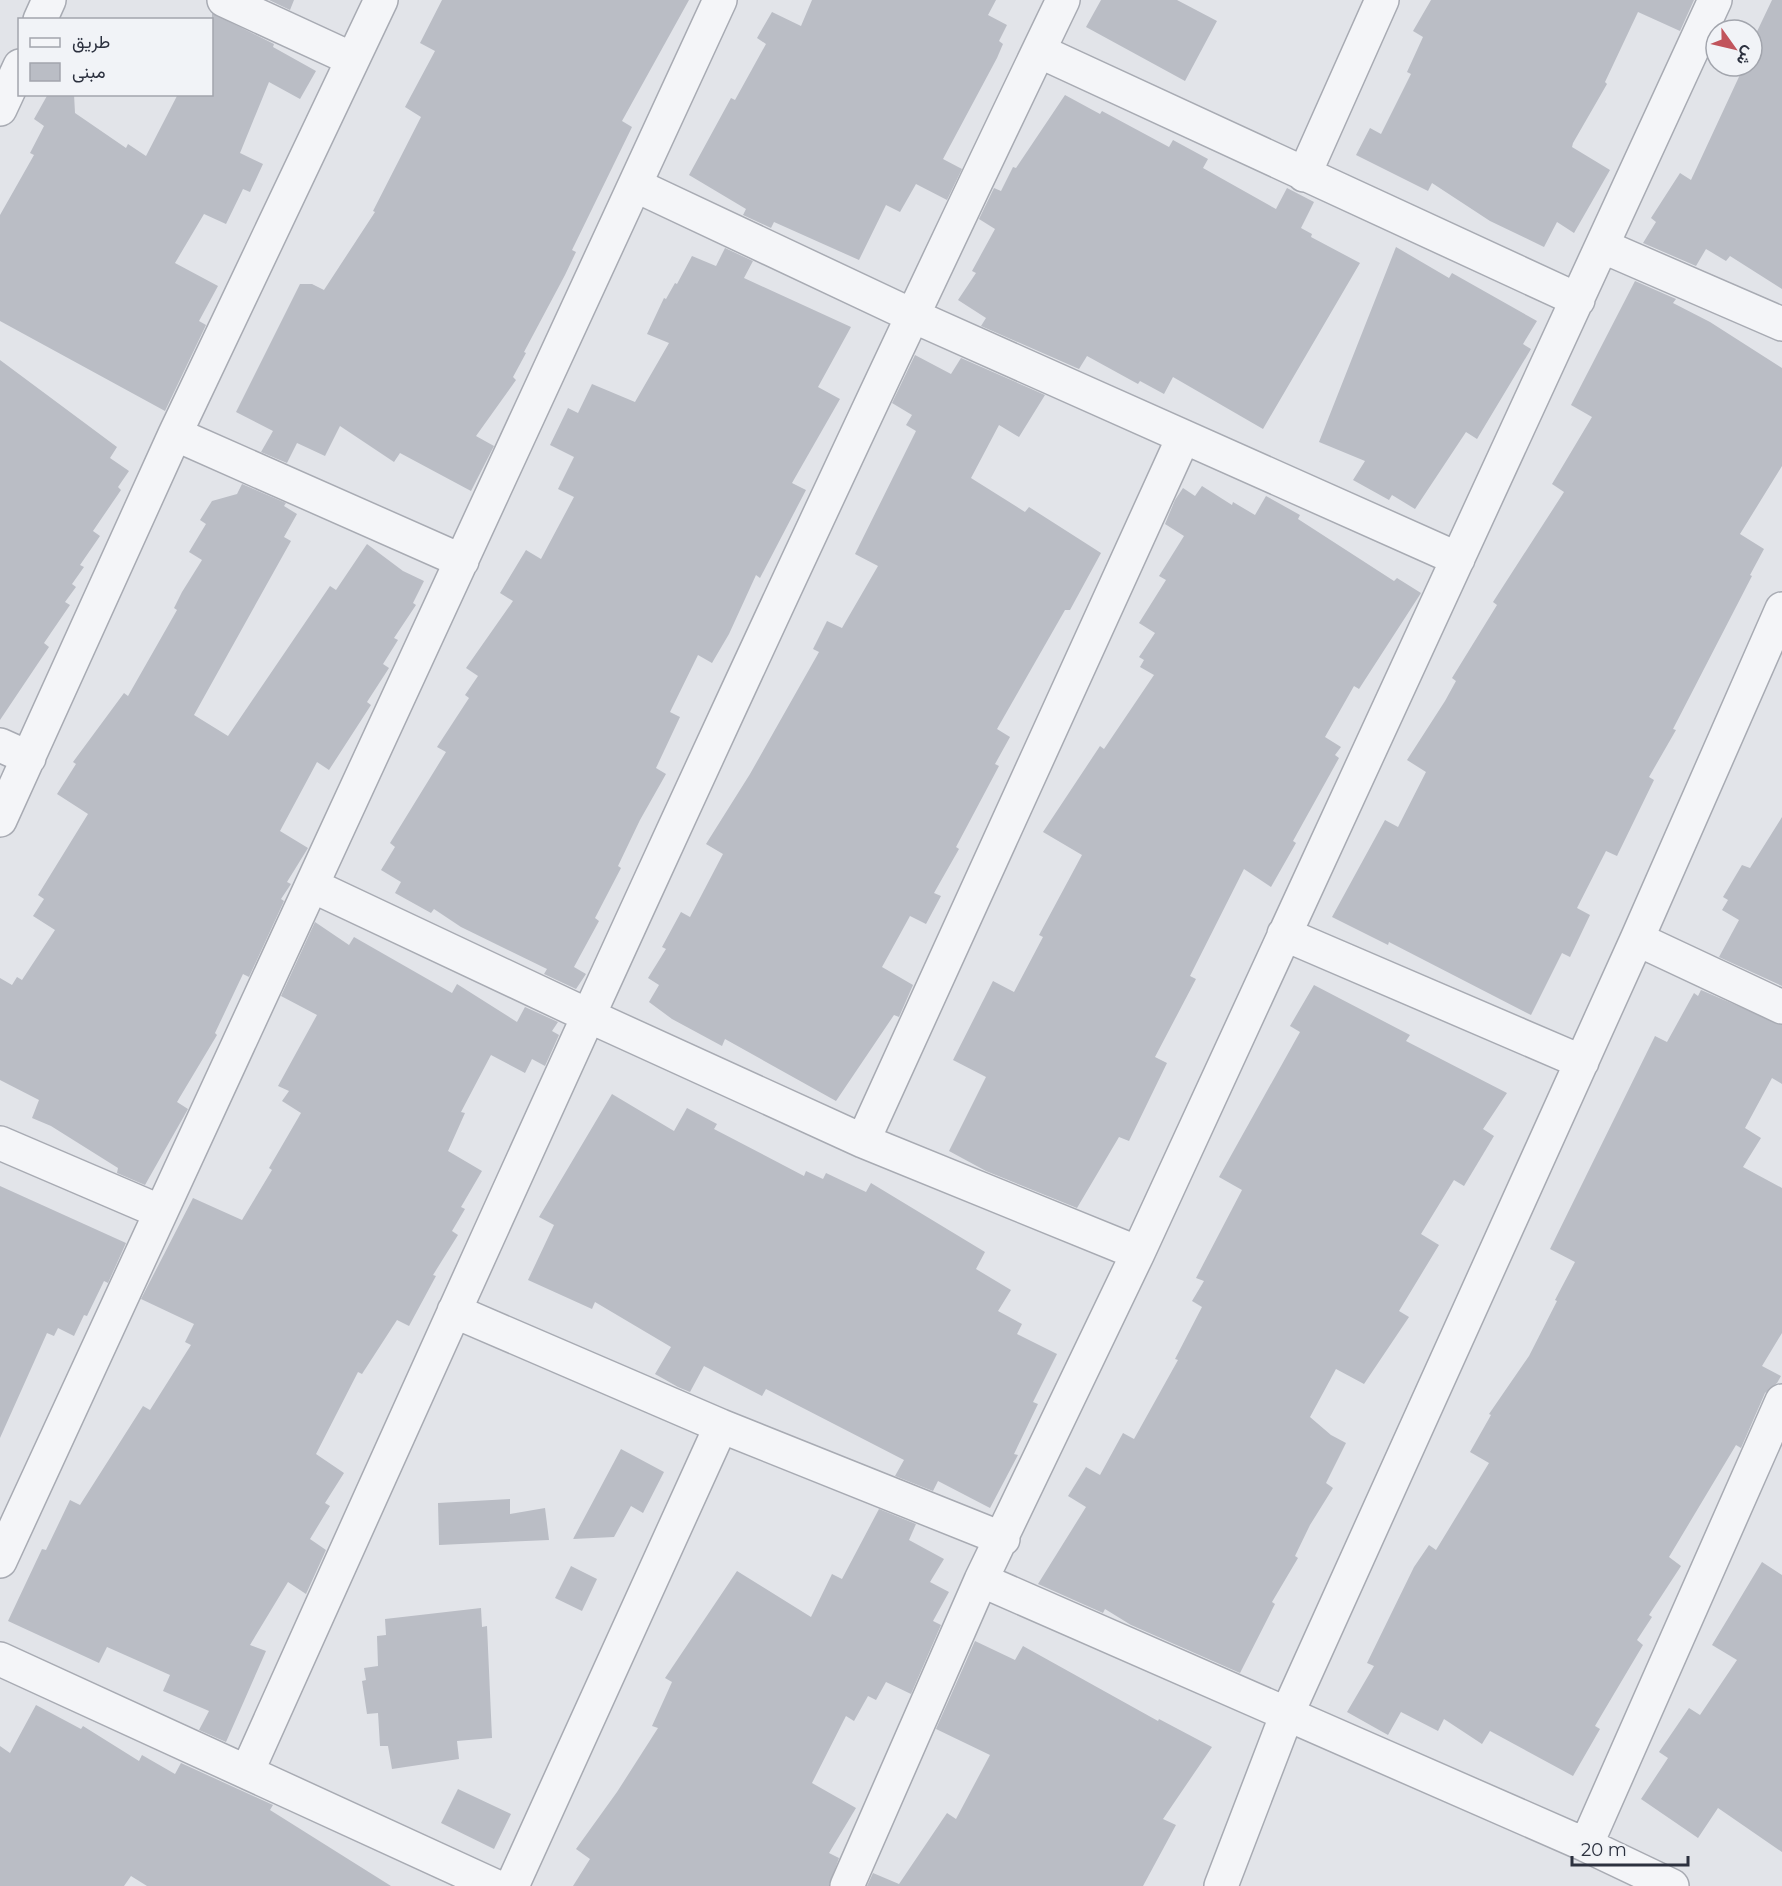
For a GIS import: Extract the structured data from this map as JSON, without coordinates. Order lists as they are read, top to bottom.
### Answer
{
  "legend": ["طريق", "مبنى"],
  "scale_bar": "20 m",
  "north": "bottom right"
}
